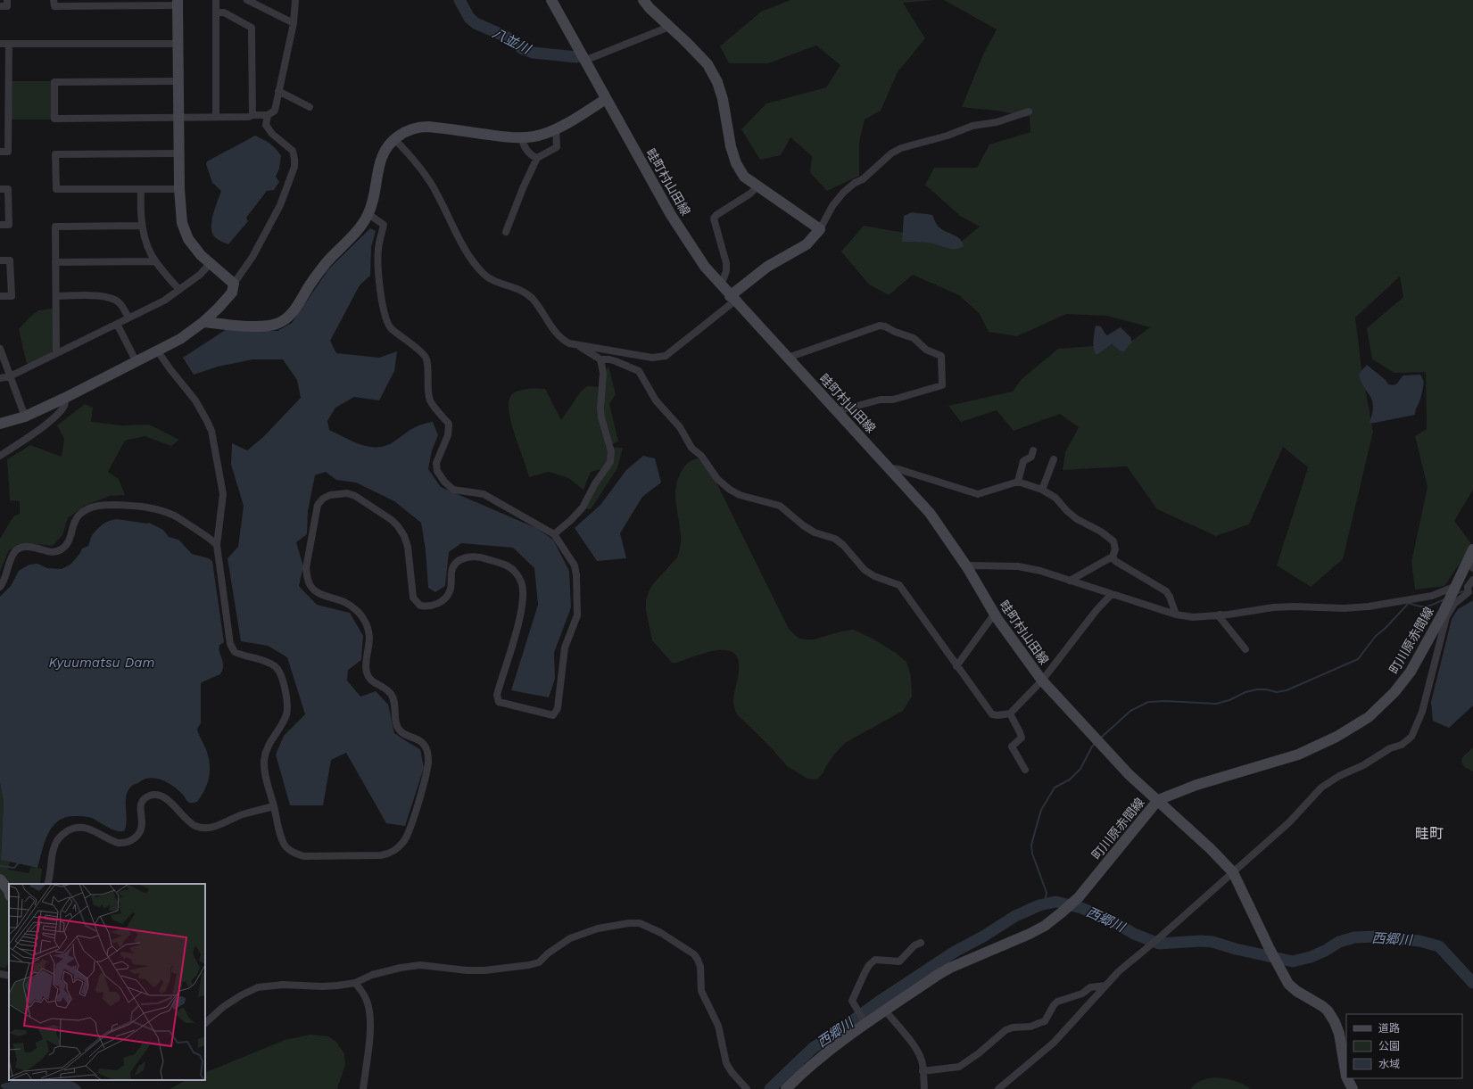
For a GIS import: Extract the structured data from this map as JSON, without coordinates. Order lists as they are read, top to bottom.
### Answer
{
  "streets": {
    "street": ["畦町村山田線", "町川原赤間線"]
  },
  "crossings": [
    ["畦町村山田線", "町川原赤間線"]
  ],
  "districts": ["畦町"],
  "water": ["八並川", "Kyuumatsu Dam", "西郷川"],
  "legend": ["道路", "公園", "水域"]
}
